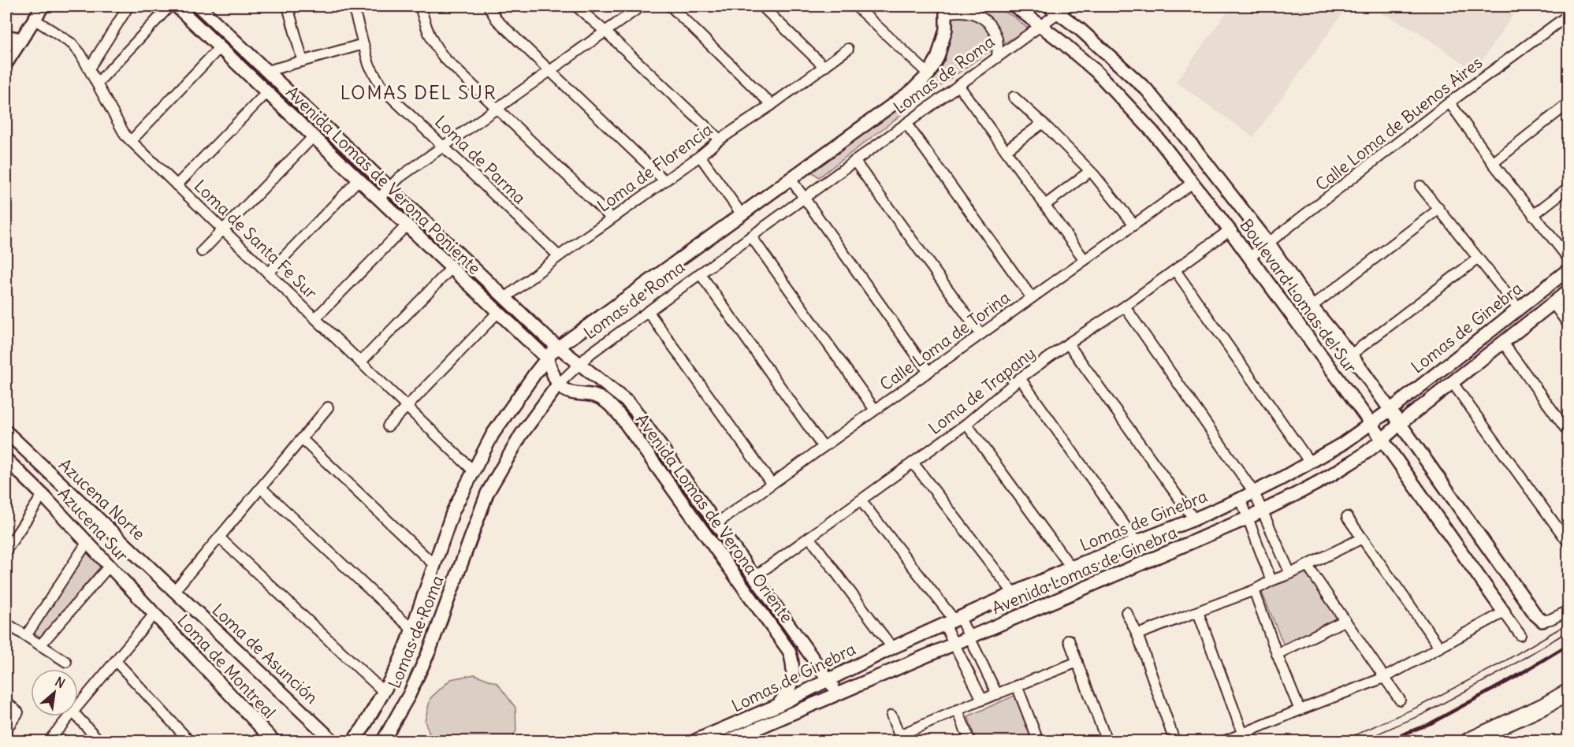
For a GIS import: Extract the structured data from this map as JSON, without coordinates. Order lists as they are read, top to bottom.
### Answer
{
  "streets": {
    "street": [
      "Lomas de Roma",
      "Calle Loma de Buenos Aires",
      "Loma de Parma",
      "Loma de Florencia",
      "Avenida Lomas de Verona Poniente",
      "Loma de Santa Fe Sur",
      "Boulevard Lomas del Sur",
      "Lomas de Ginebra",
      "Calle Loma de Torina",
      "Loma de Trapany",
      "Azucena Norte",
      "Avenida Lomas de Verona Oriente",
      "Azucena Sur",
      "Avenida Lomas de Ginebra",
      "Loma de Asunción",
      "Loma de Montreal"
    ]
  },
  "crossings": [
    ["Lomas de Roma", "Avenida Lomas de Verona Poniente"],
    ["Lomas de Roma", "Loma de Santa Fe Sur"],
    ["Lomas de Roma", "Boulevard Lomas del Sur"],
    ["Lomas de Roma", "Avenida Lomas de Verona Oriente"],
    ["Calle Loma de Buenos Aires", "Boulevard Lomas del Sur"],
    ["Loma de Parma", "Loma de Florencia"],
    ["Loma de Florencia", "Avenida Lomas de Verona Poniente"],
    ["Avenida Lomas de Verona Poniente", "Avenida Lomas de Verona Oriente"],
    ["Boulevard Lomas del Sur", "Lomas de Ginebra"],
    ["Boulevard Lomas del Sur", "Calle Loma de Torina"],
    ["Boulevard Lomas del Sur", "Loma de Trapany"],
    ["Boulevard Lomas del Sur", "Avenida Lomas de Ginebra"],
    ["Lomas de Ginebra", "Avenida Lomas de Verona Oriente"],
    ["Calle Loma de Torina", "Avenida Lomas de Verona Oriente"],
    ["Loma de Trapany", "Avenida Lomas de Verona Oriente"],
    ["Azucena Norte", "Loma de Asunción"],
    ["Avenida Lomas de Verona Oriente", "Avenida Lomas de Ginebra"],
    ["Azucena Sur", "Loma de Montreal"]
  ],
  "districts": ["LOMAS DEL SUR"],
  "north": "top right"
}
